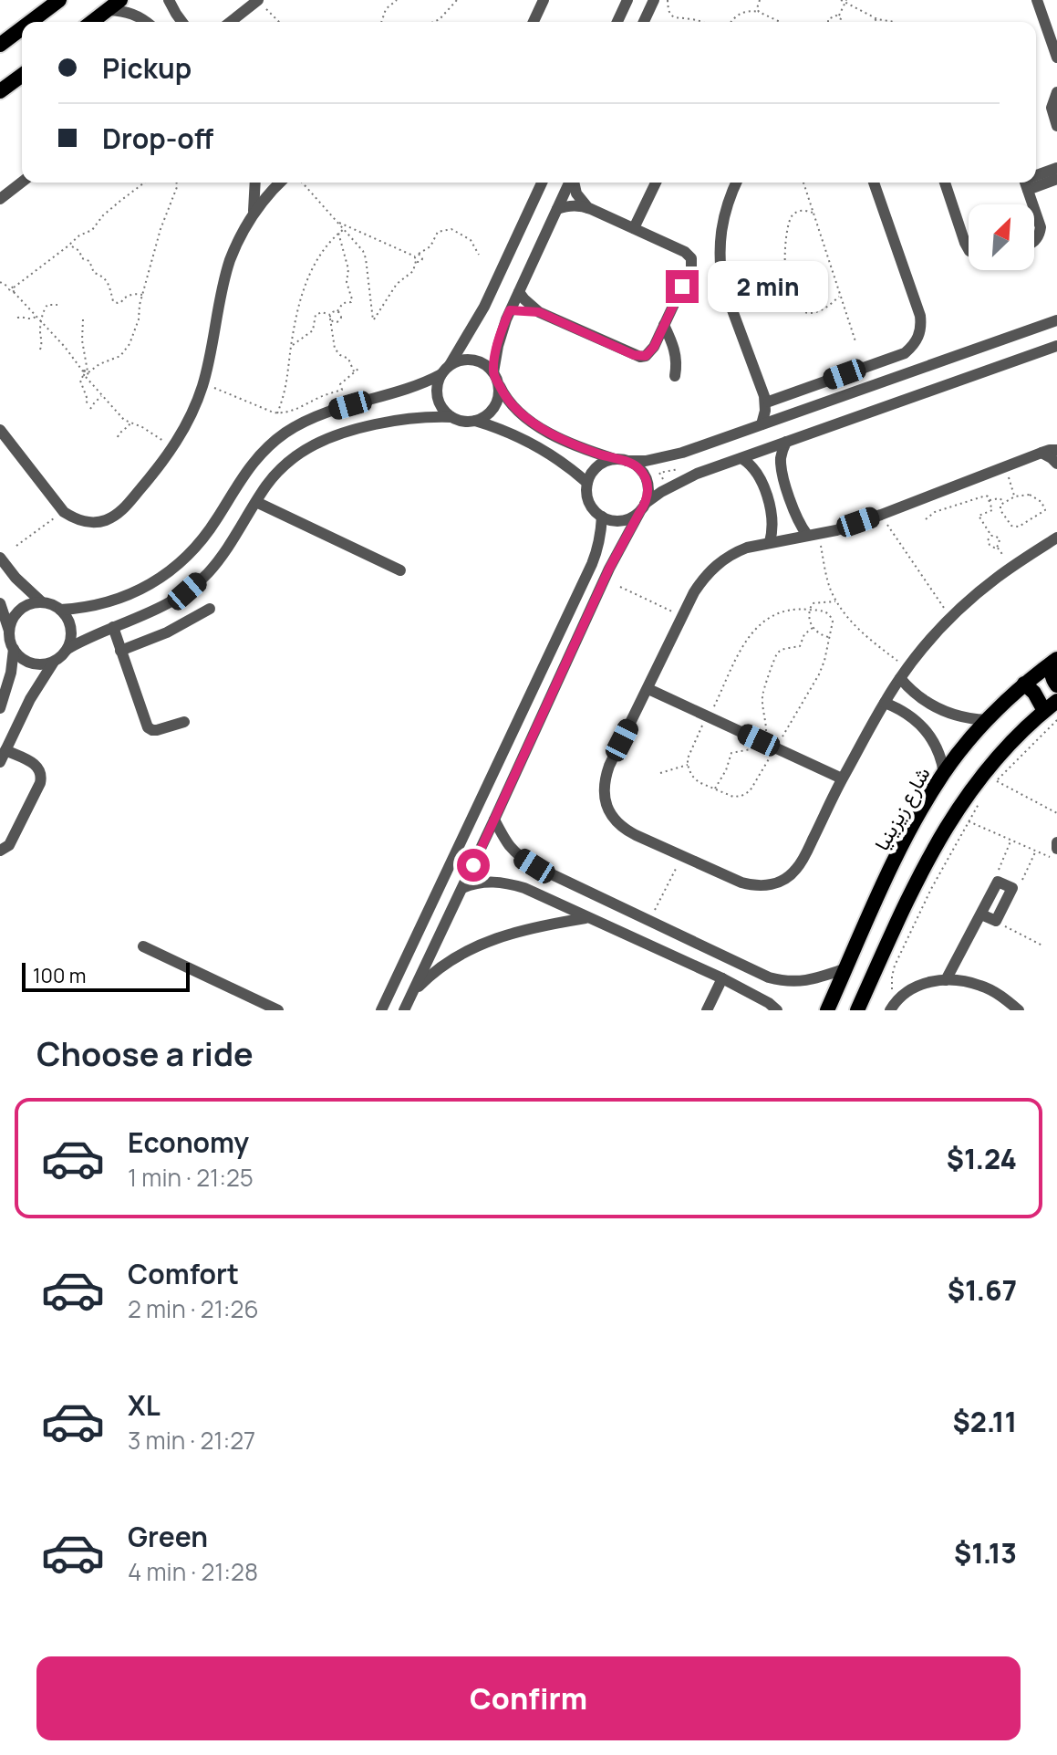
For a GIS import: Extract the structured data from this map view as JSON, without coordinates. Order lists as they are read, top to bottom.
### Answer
{
  "streets": {
    "main road": ["شارع زيزينيا"]
  },
  "scale_bar": "100 m",
  "north": "top right",
  "page": {
    "banner": ["Pickup", "Drop-off"],
    "bubble": "2 min",
    "scale": "100 m",
    "heading": "Choose a ride",
    "list": [
      {
        "name": "Economy",
        "note": "1 min · 21:25",
        "value": "$1.24"
      },
      {
        "name": "Comfort",
        "note": "2 min · 21:26",
        "value": "$1.67"
      },
      {
        "name": "XL",
        "note": "3 min · 21:27",
        "value": "$2.11"
      },
      {
        "name": "Green",
        "note": "4 min · 21:28",
        "value": "$1.13"
      }
    ],
    "buttons": "Confirm"
  }
}
